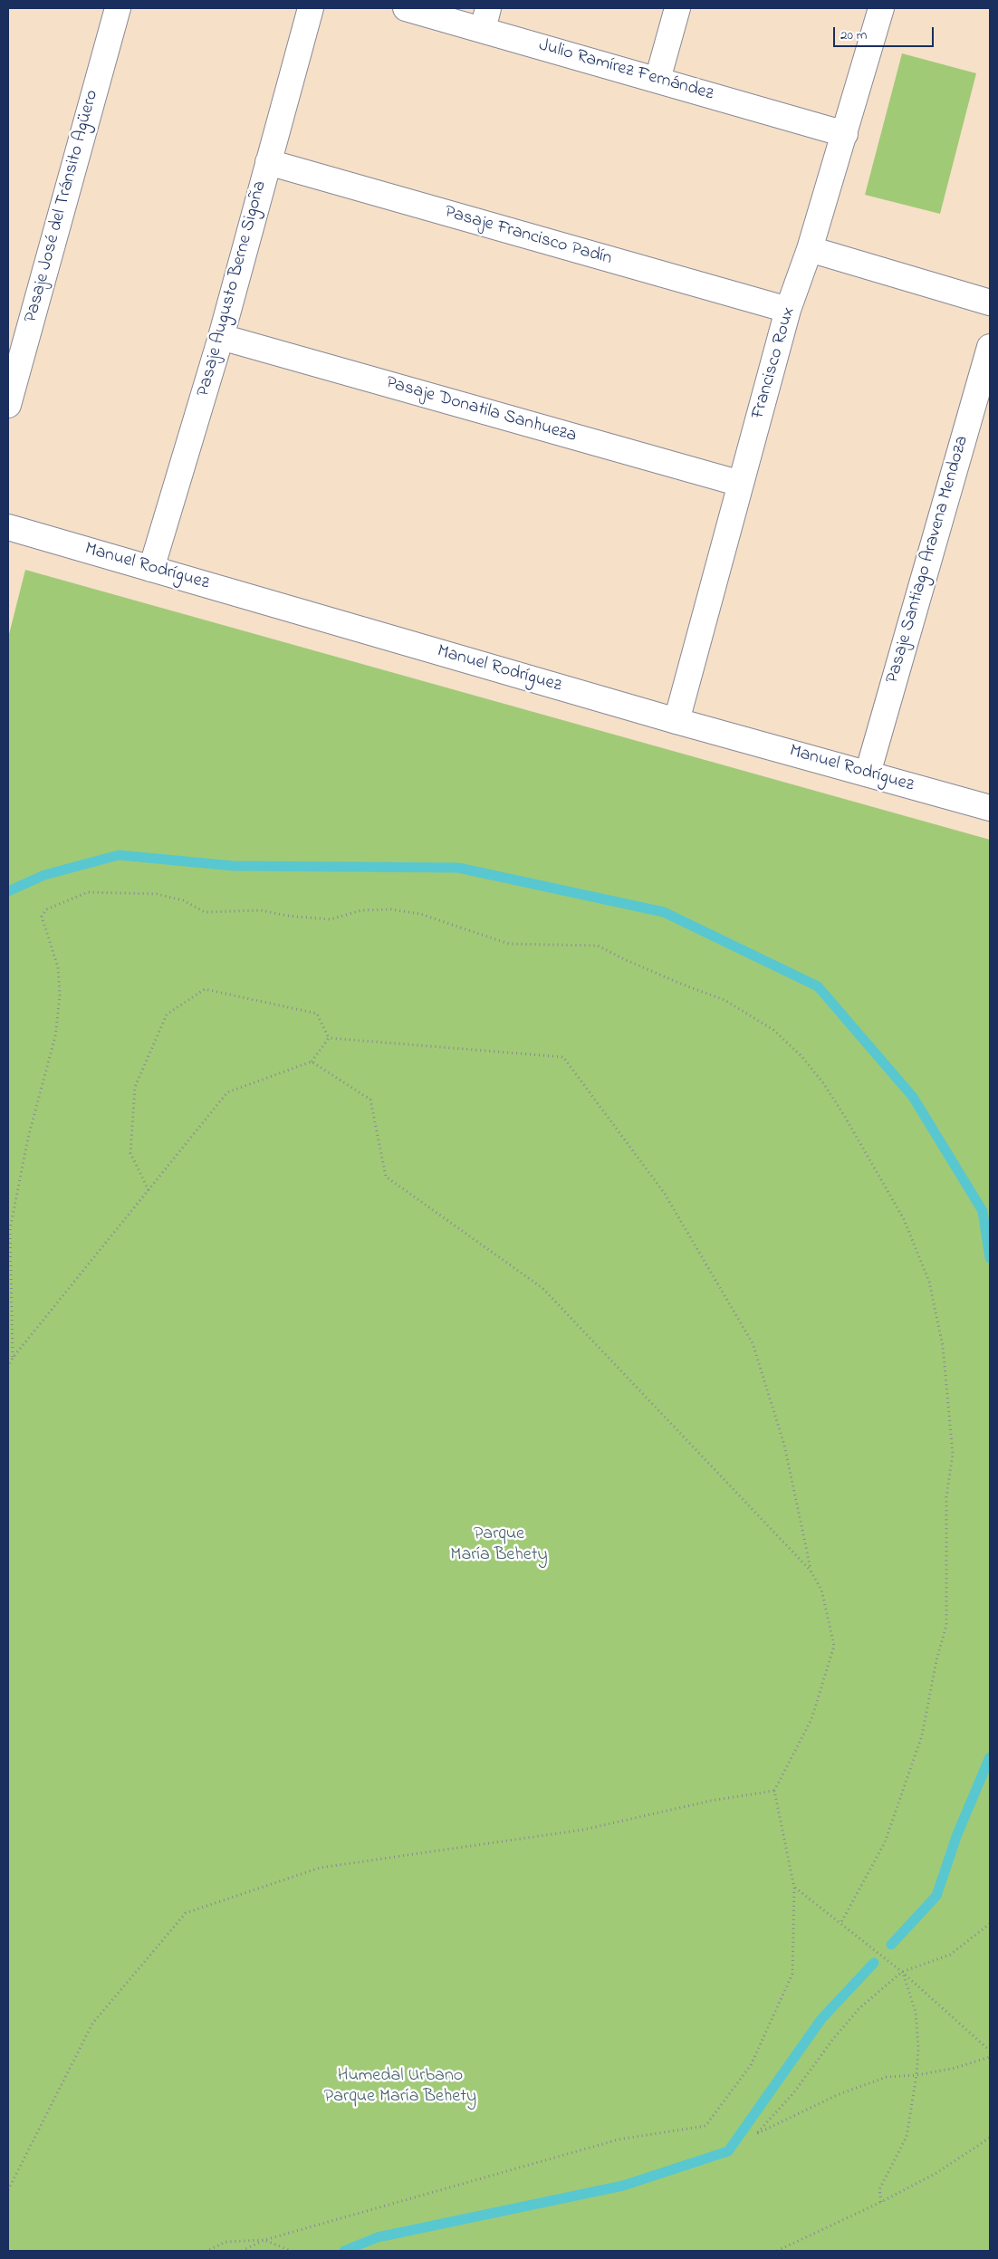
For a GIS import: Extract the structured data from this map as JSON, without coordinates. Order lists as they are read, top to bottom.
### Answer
{
  "streets": {
    "street": [
      "Julio Ramírez Fernández",
      "Pasaje José del Tránsito Agüero",
      "Pasaje Francisco Padín",
      "Pasaje Augusto Berne Sigoña",
      "Francisco Roux",
      "Pasaje Donatila Sanhueza",
      "Pasaje Santiago Aravena Mendoza",
      "Manuel Rodríguez"
    ]
  },
  "crossings": [
    ["Julio Ramírez Fernández", "Francisco Roux"],
    ["Pasaje Francisco Padín", "Pasaje Augusto Berne Sigoña"],
    ["Pasaje Francisco Padín", "Francisco Roux"],
    ["Pasaje Augusto Berne Sigoña", "Pasaje Donatila Sanhueza"],
    ["Pasaje Augusto Berne Sigoña", "Manuel Rodríguez"],
    ["Francisco Roux", "Pasaje Donatila Sanhueza"],
    ["Francisco Roux", "Manuel Rodríguez"],
    ["Pasaje Santiago Aravena Mendoza", "Manuel Rodríguez"]
  ],
  "parks": ["Parque María Behety", "Humedal Urbano Parque María Behety"],
  "scale_bar": "20 m"
}
